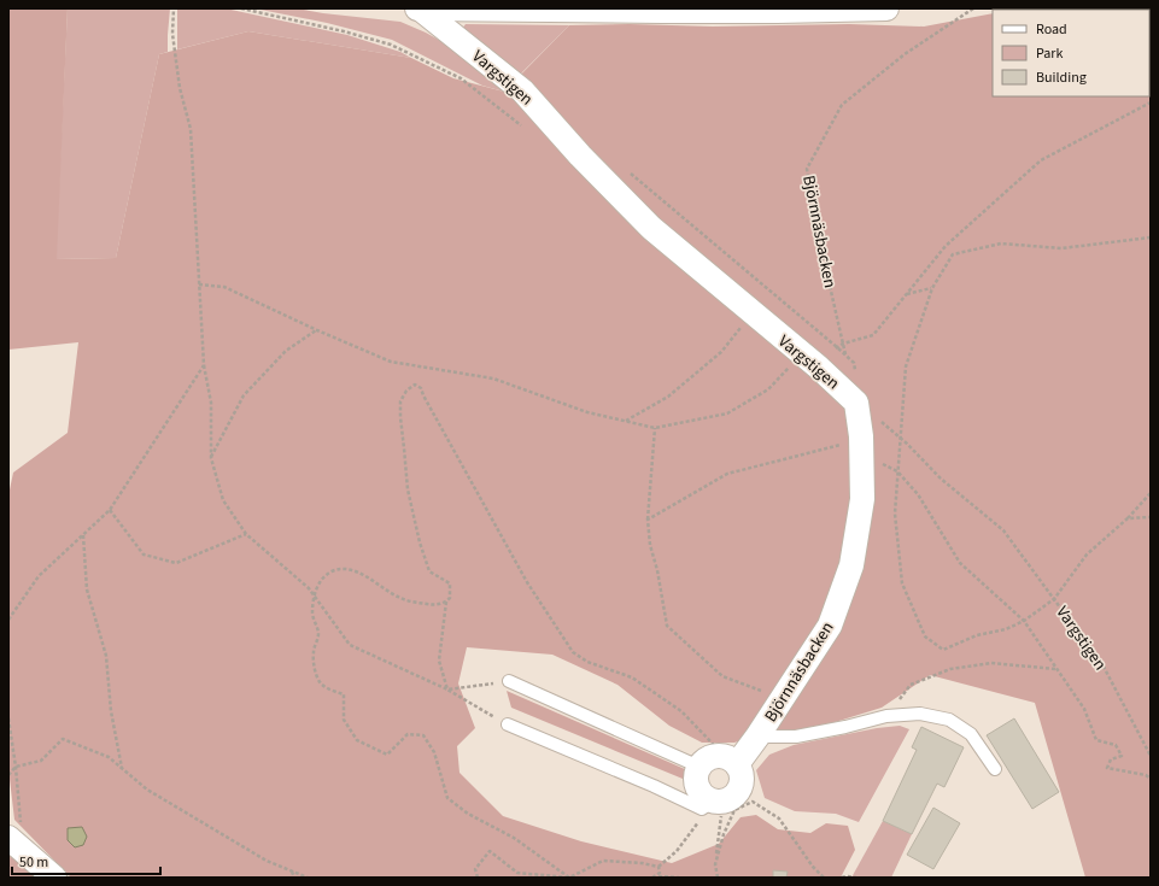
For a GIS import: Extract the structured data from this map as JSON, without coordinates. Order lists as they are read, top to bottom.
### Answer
{
  "streets": {
    "street": ["Vargstigen", "Björnnäsbacken"]
  },
  "crossings": [
    ["Vargstigen", "Björnnäsbacken"]
  ],
  "legend": ["Road", "Park", "Building"],
  "scale_bar": "50 m"
}
